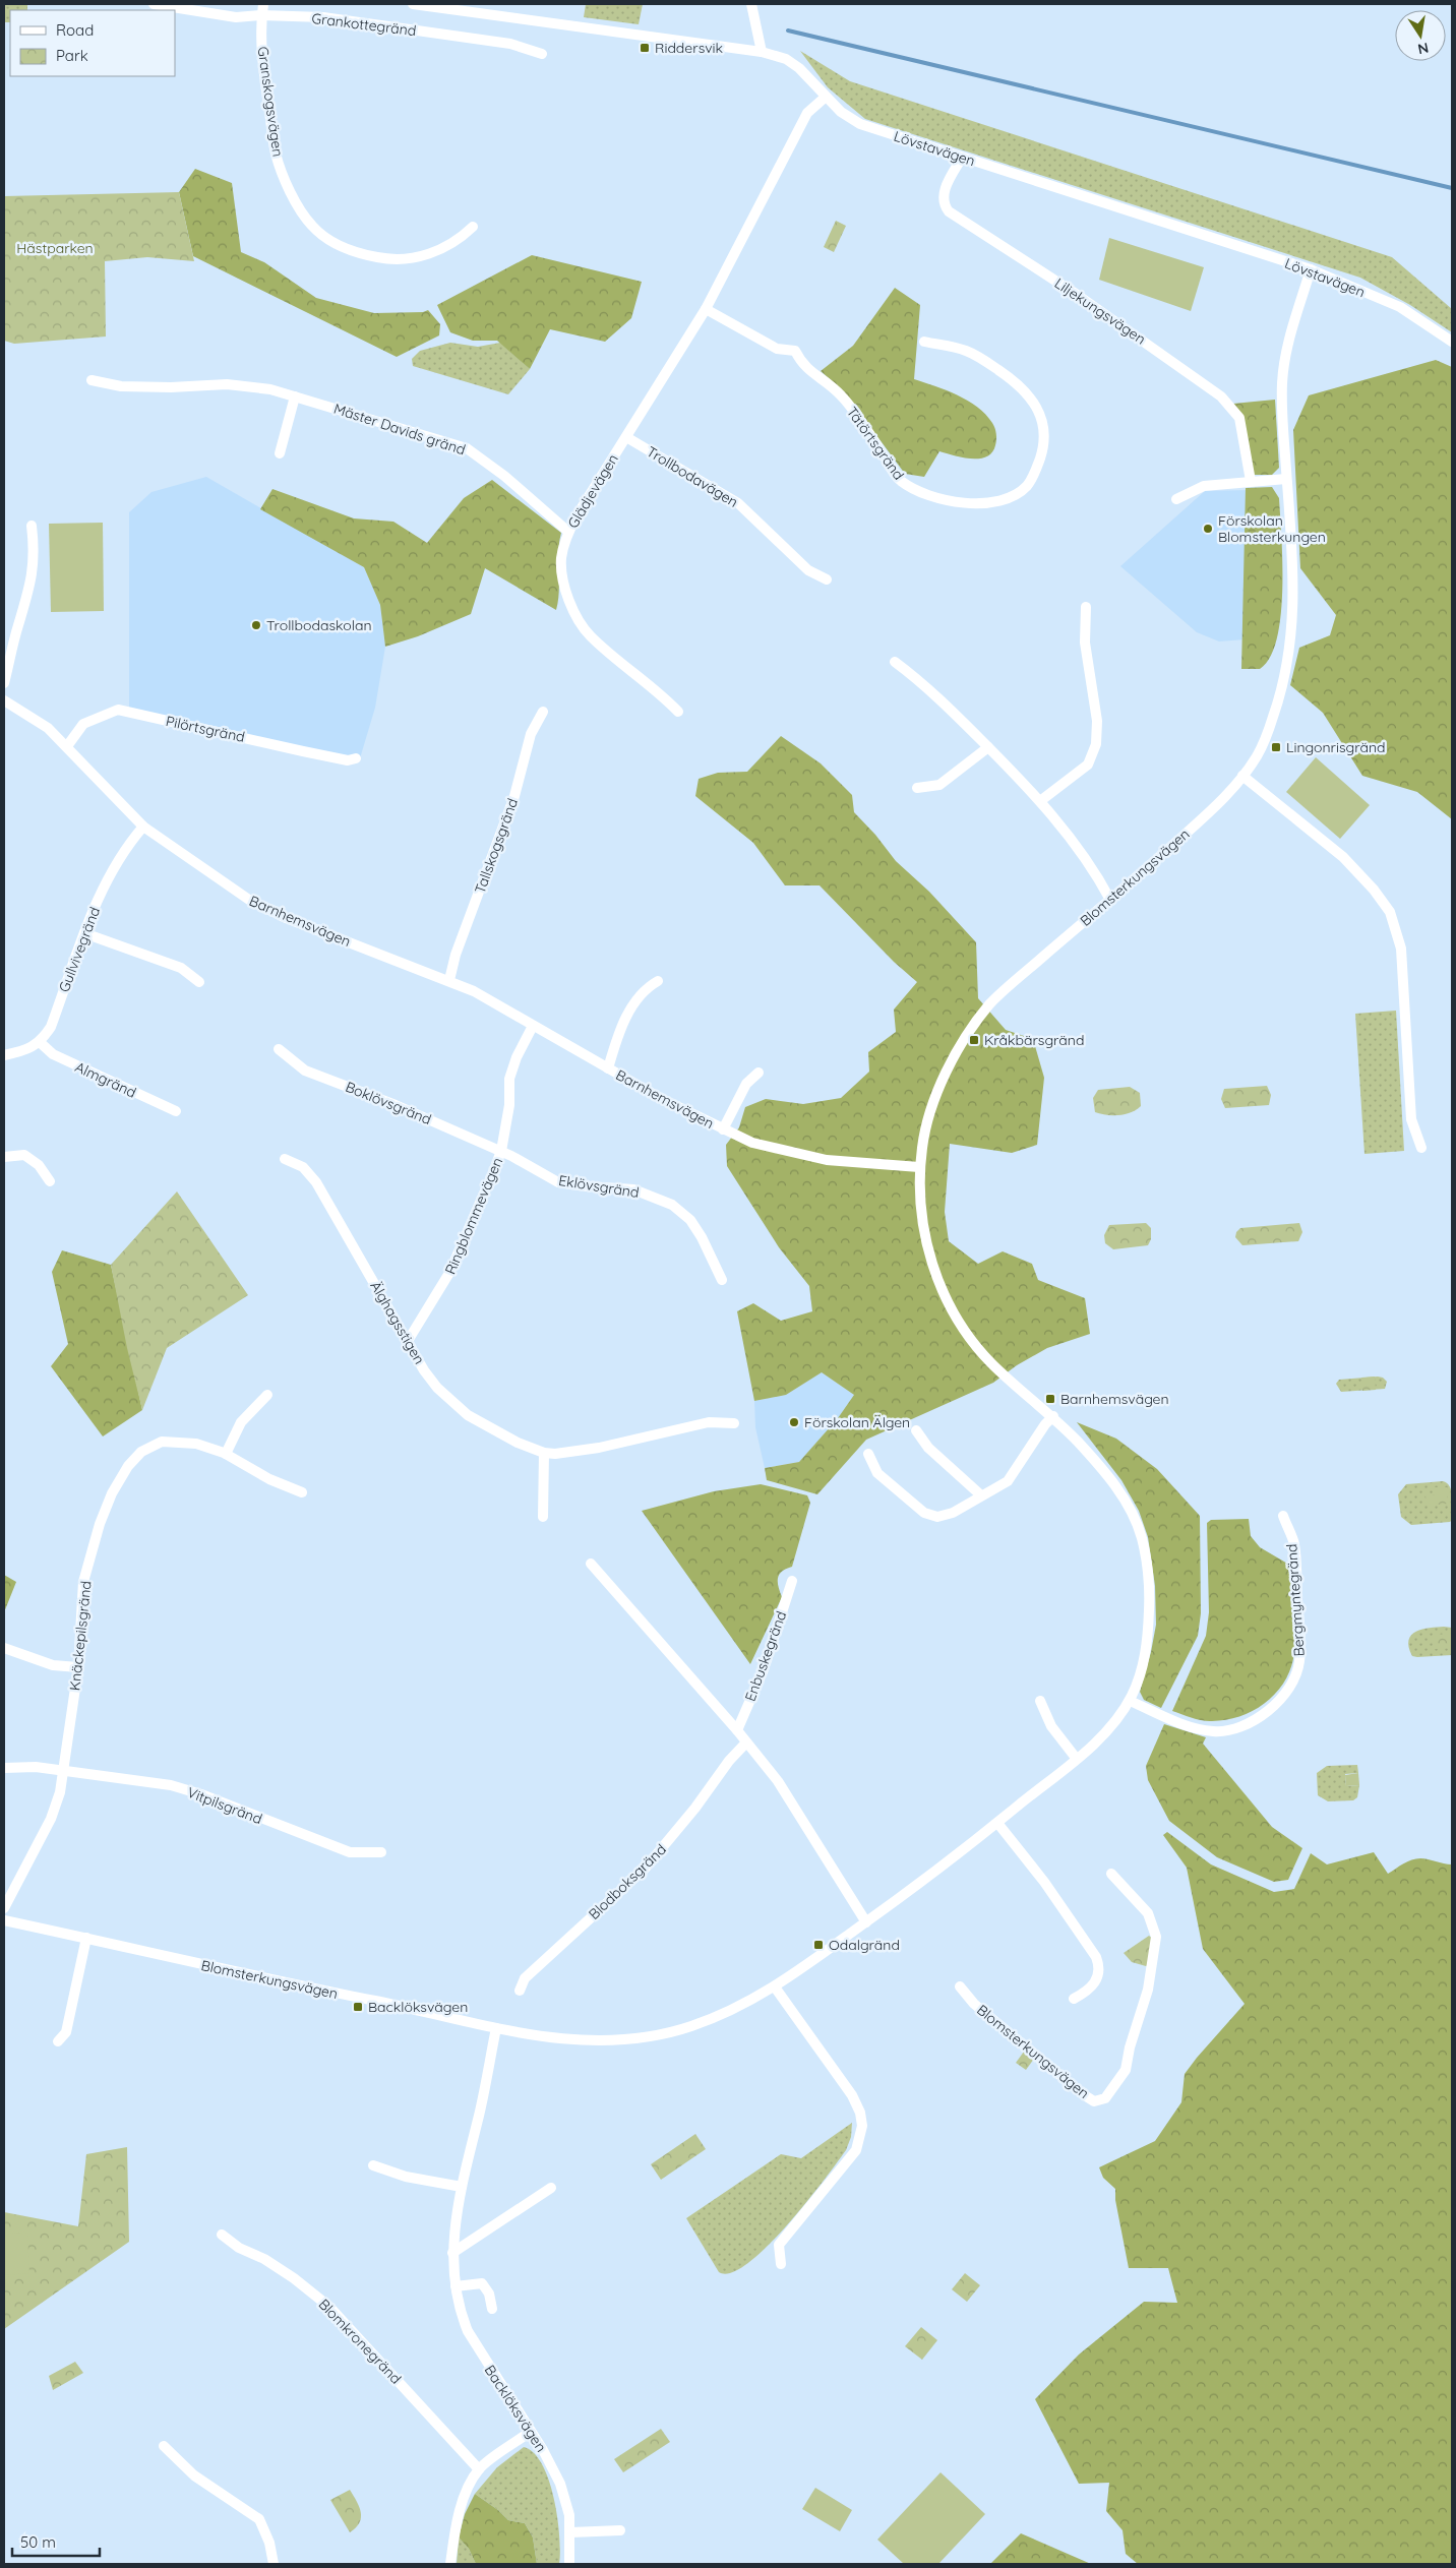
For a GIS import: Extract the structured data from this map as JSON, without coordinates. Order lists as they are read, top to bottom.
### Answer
{
  "streets": {
    "street": [
      "Grankottegränd",
      "Granskogsvägen",
      "Lövstavägen",
      "Liljekungsvägen",
      "Mäster Davids gränd",
      "Tätörtsgränd",
      "Trollbodavägen",
      "Glädjevägen",
      "Pilörtsgränd",
      "Tallskogsgränd",
      "Blomsterkungsvägen",
      "Barnhemsvägen",
      "Gullvivegränd",
      "Almgränd",
      "Boklövsgränd",
      "Eklövsgränd",
      "Ringblommevägen",
      "Älghagsstigen",
      "Bergmyntegränd",
      "Knäckepilsgränd",
      "Enbuskegränd",
      "Vitpilsgränd",
      "Blodboksgränd",
      "Blomkronegränd",
      "Backlöksvägen"
    ]
  },
  "crossings": [
    ["Grankottegränd", "Granskogsvägen"],
    ["Lövstavägen", "Liljekungsvägen"],
    ["Lövstavägen", "Glädjevägen"],
    ["Lövstavägen", "Blomsterkungsvägen"],
    ["Mäster Davids gränd", "Glädjevägen"],
    ["Tätörtsgränd", "Glädjevägen"],
    ["Trollbodavägen", "Glädjevägen"],
    ["Pilörtsgränd", "Barnhemsvägen"],
    ["Tallskogsgränd", "Barnhemsvägen"],
    ["Blomsterkungsvägen", "Barnhemsvägen"],
    ["Blomsterkungsvägen", "Bergmyntegränd"],
    ["Blomsterkungsvägen", "Backlöksvägen"],
    ["Barnhemsvägen", "Gullvivegränd"],
    ["Barnhemsvägen", "Ringblommevägen"],
    ["Gullvivegränd", "Almgränd"],
    ["Boklövsgränd", "Eklövsgränd"],
    ["Boklövsgränd", "Ringblommevägen"],
    ["Eklövsgränd", "Ringblommevägen"],
    ["Ringblommevägen", "Älghagsstigen"],
    ["Knäckepilsgränd", "Vitpilsgränd"]
  ],
  "parks": ["Hästparken"],
  "places": {
    "transit": [
      "Riddersvik",
      "Lingonrisgränd",
      "Kråkbärsgränd",
      "Barnhemsvägen",
      "Odalgränd",
      "Backlöksvägen"
    ],
    "other": ["Förskolan Blomsterkungen", "Trollbodaskolan", "Förskolan Älgen"]
  },
  "legend": ["Road", "Park"],
  "scale_bar": "50 m",
  "north": "bottom"
}
